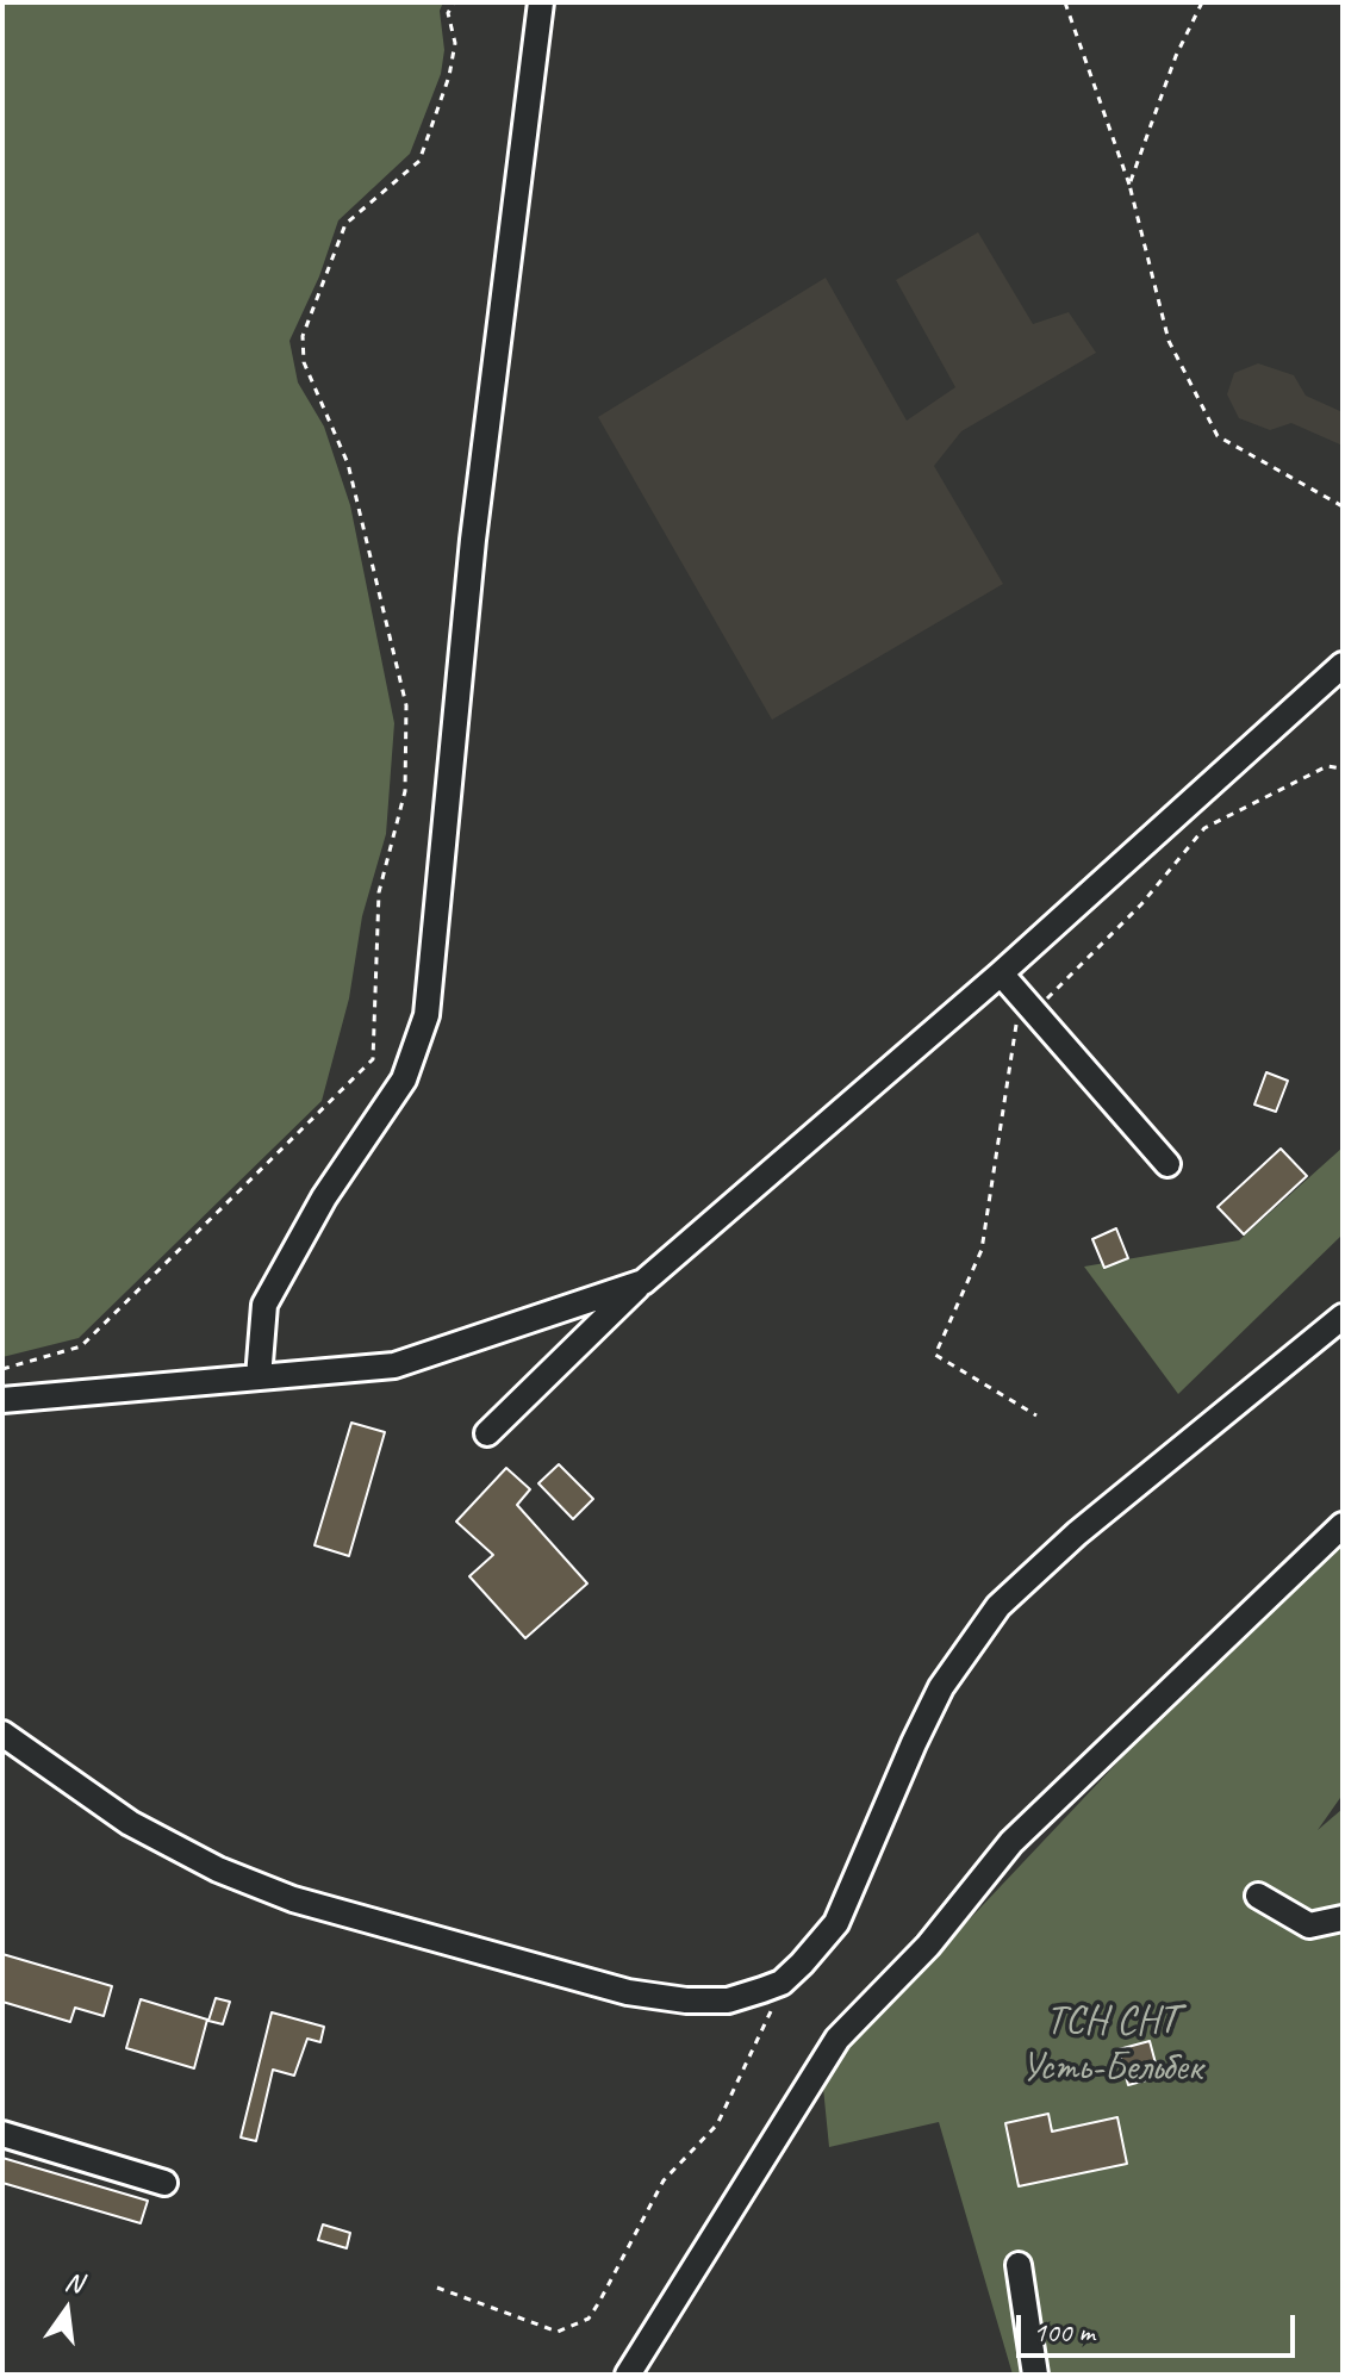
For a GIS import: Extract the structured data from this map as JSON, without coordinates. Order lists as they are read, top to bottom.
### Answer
{
  "parks": ["ТСН СНТ Усть-Бельбек"],
  "scale_bar": "100 m",
  "north": "top"
}
